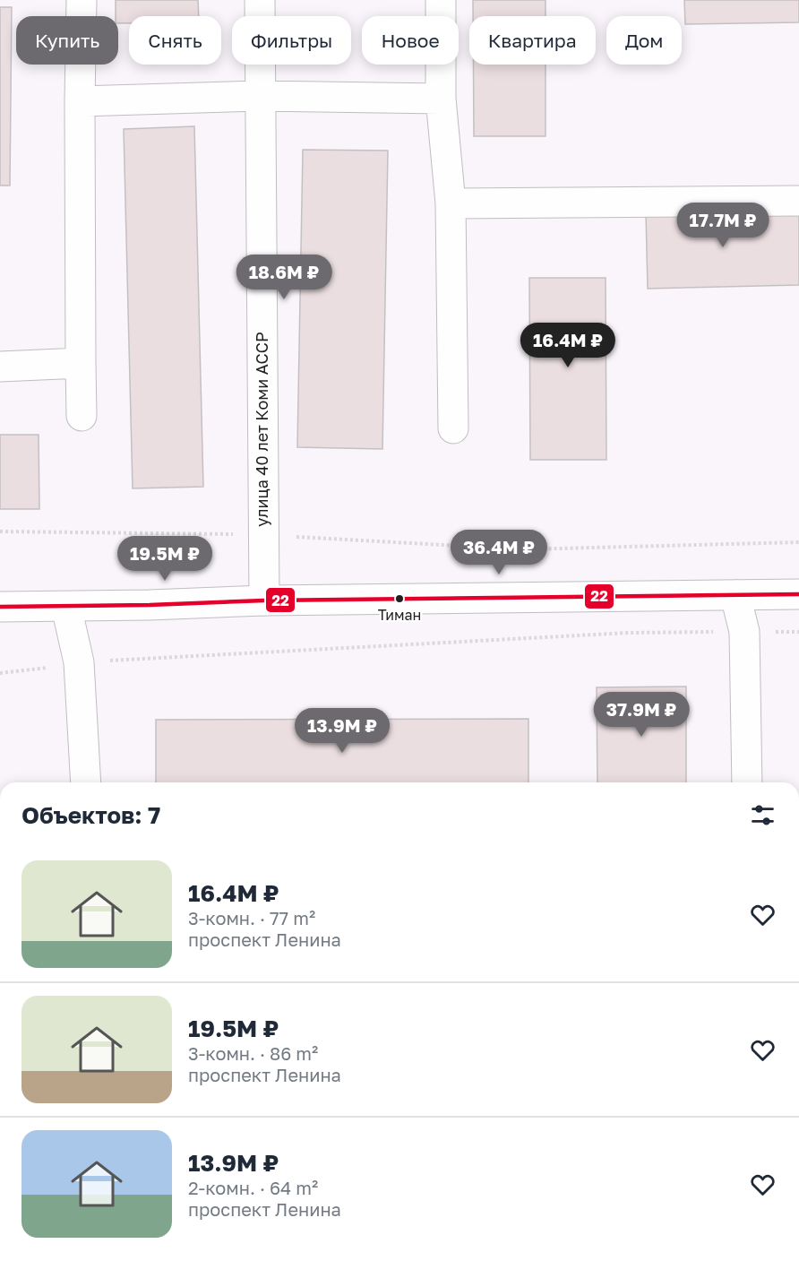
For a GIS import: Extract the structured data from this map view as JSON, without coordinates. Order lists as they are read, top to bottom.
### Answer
{
  "streets": {
    "street": ["улица 40 лет Коми АССР"]
  },
  "places": ["Тиман"],
  "lines": ["transit line 22"],
  "page": {
    "chip": [
      "Купить",
      "Снять",
      "Фильтры",
      "Новое",
      "Квартира",
      "Дом"
    ],
    "price": [
      "17.7M ₽",
      "18.6M ₽",
      "16.4M ₽",
      "36.4M ₽",
      "19.5M ₽",
      "37.9M ₽",
      "13.9M ₽"
    ],
    "heading": "Объектов: 7",
    "list": [
      {
        "name": "16.4M ₽",
        "note": "3-комн. · 77 m² · проспект Ленина"
      },
      {
        "name": "19.5M ₽",
        "note": "3-комн. · 86 m² · проспект Ленина"
      },
      {
        "name": "13.9M ₽",
        "note": "2-комн. · 64 m² · проспект Ленина"
      }
    ]
  }
}
